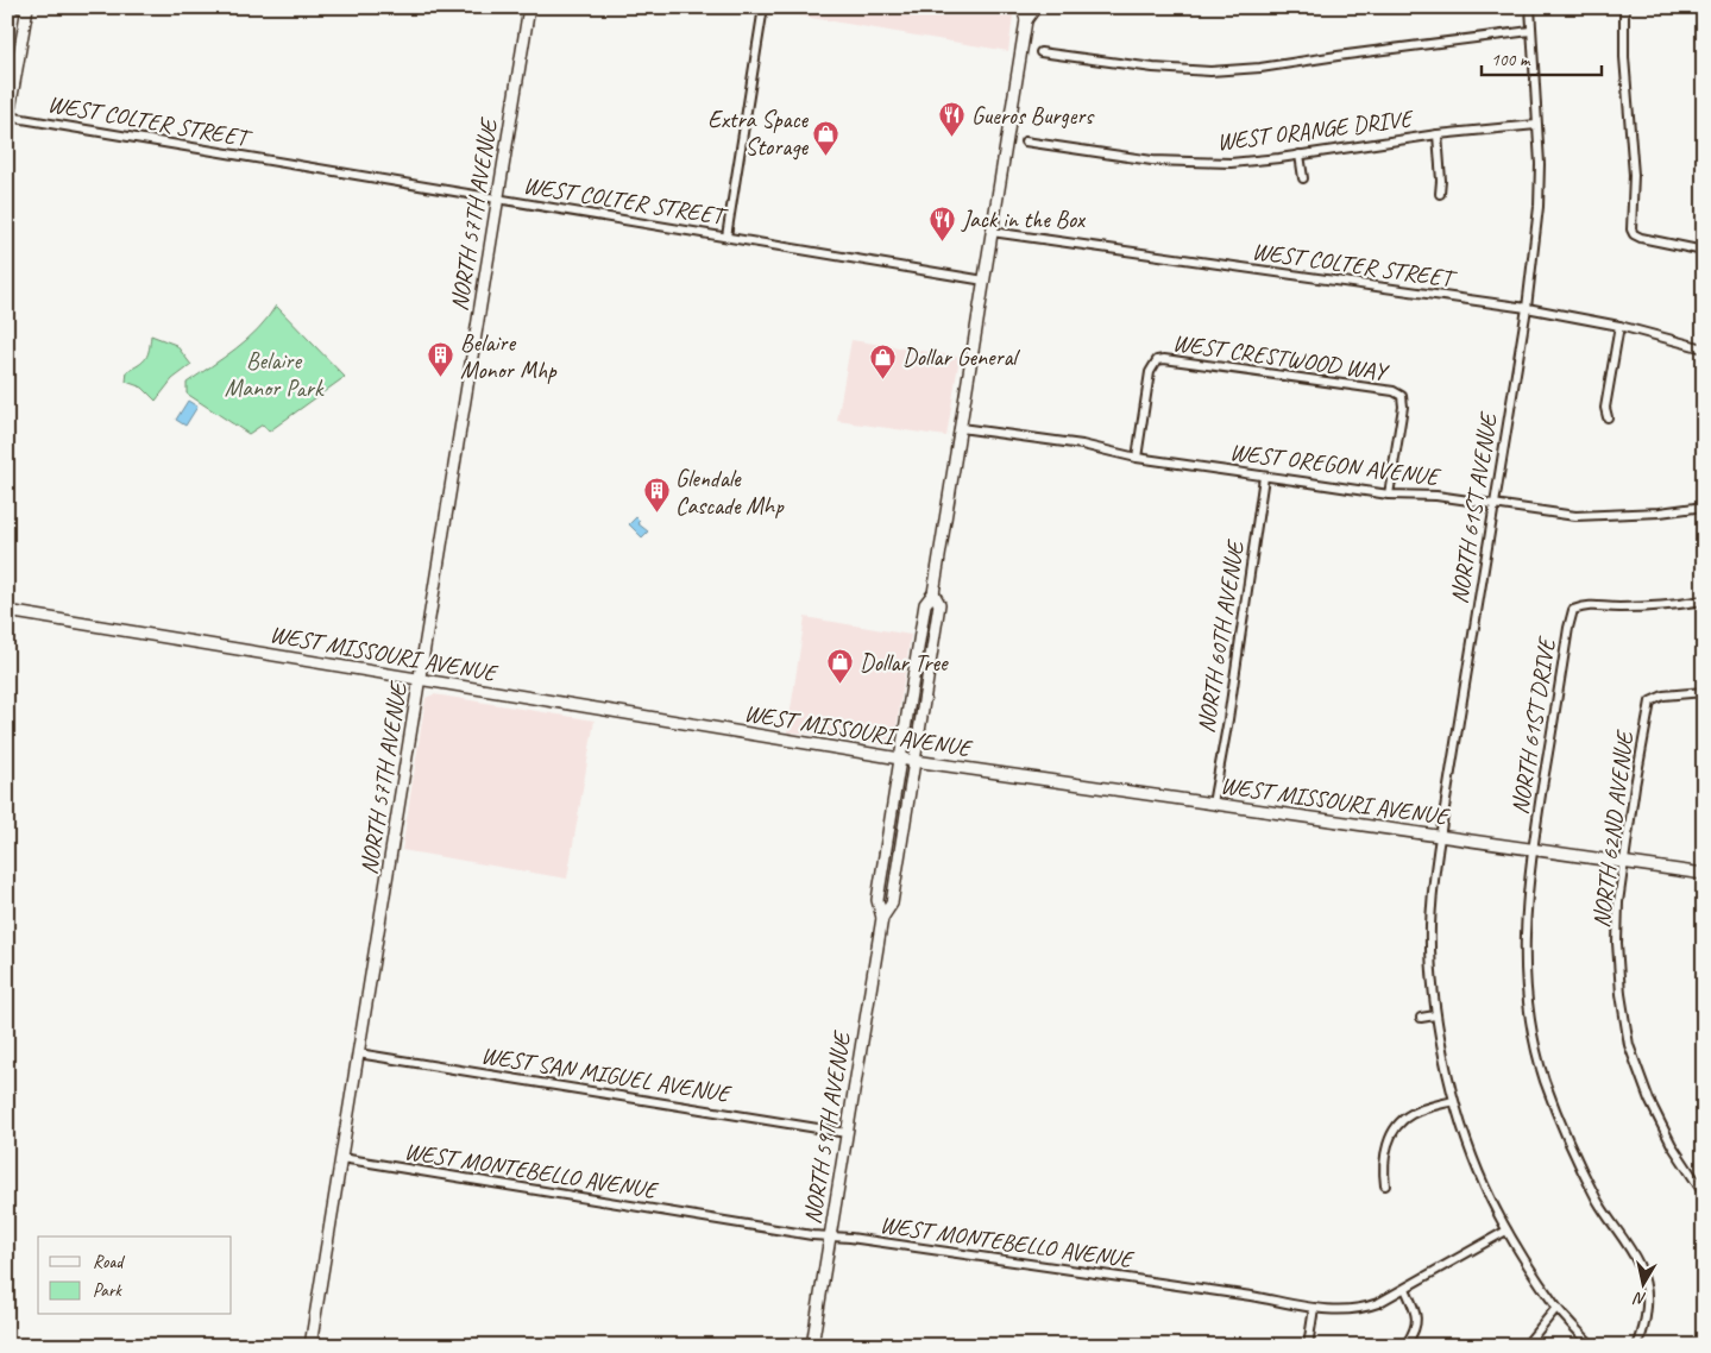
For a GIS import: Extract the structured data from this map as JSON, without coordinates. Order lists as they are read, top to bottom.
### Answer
{
  "streets": {
    "street": [
      "WEST COLTER STREET",
      "WEST ORANGE DRIVE",
      "NORTH 57TH AVENUE",
      "WEST CRESTWOOD WAY",
      "WEST OREGON AVENUE",
      "NORTH 61ST AVENUE",
      "NORTH 60TH AVENUE",
      "WEST MISSOURI AVENUE",
      "NORTH 61ST DRIVE",
      "NORTH 62ND AVENUE",
      "WEST SAN MIGUEL AVENUE",
      "NORTH 59TH AVENUE",
      "WEST MONTEBELLO AVENUE"
    ]
  },
  "crossings": [
    ["WEST COLTER STREET", "NORTH 57TH AVENUE"],
    ["WEST COLTER STREET", "NORTH 61ST AVENUE"],
    ["WEST COLTER STREET", "NORTH 59TH AVENUE"],
    ["WEST ORANGE DRIVE", "NORTH 61ST AVENUE"],
    ["NORTH 57TH AVENUE", "WEST MISSOURI AVENUE"],
    ["NORTH 57TH AVENUE", "WEST SAN MIGUEL AVENUE"],
    ["NORTH 57TH AVENUE", "WEST MONTEBELLO AVENUE"],
    ["WEST CRESTWOOD WAY", "WEST OREGON AVENUE"],
    ["WEST OREGON AVENUE", "NORTH 61ST AVENUE"],
    ["WEST OREGON AVENUE", "NORTH 60TH AVENUE"],
    ["WEST OREGON AVENUE", "NORTH 59TH AVENUE"],
    ["NORTH 61ST AVENUE", "WEST MISSOURI AVENUE"],
    ["NORTH 61ST AVENUE", "WEST MONTEBELLO AVENUE"],
    ["NORTH 60TH AVENUE", "WEST MISSOURI AVENUE"],
    ["WEST MISSOURI AVENUE", "NORTH 61ST DRIVE"],
    ["WEST MISSOURI AVENUE", "NORTH 62ND AVENUE"],
    ["WEST MISSOURI AVENUE", "NORTH 59TH AVENUE"],
    ["WEST SAN MIGUEL AVENUE", "NORTH 59TH AVENUE"],
    ["NORTH 59TH AVENUE", "WEST MONTEBELLO AVENUE"]
  ],
  "parks": ["Belaire Manor Park"],
  "places": {
    "restaurant": ["Gueros Burgers", "Jack in the Box"],
    "shop": ["Extra Space Storage", "Dollar General", "Dollar Tree"],
    "building": ["Belaire Monor Mhp", "Glendale Cascade Mhp"]
  },
  "legend": ["Road", "Park"],
  "scale_bar": "100 m",
  "north": "bottom"
}
